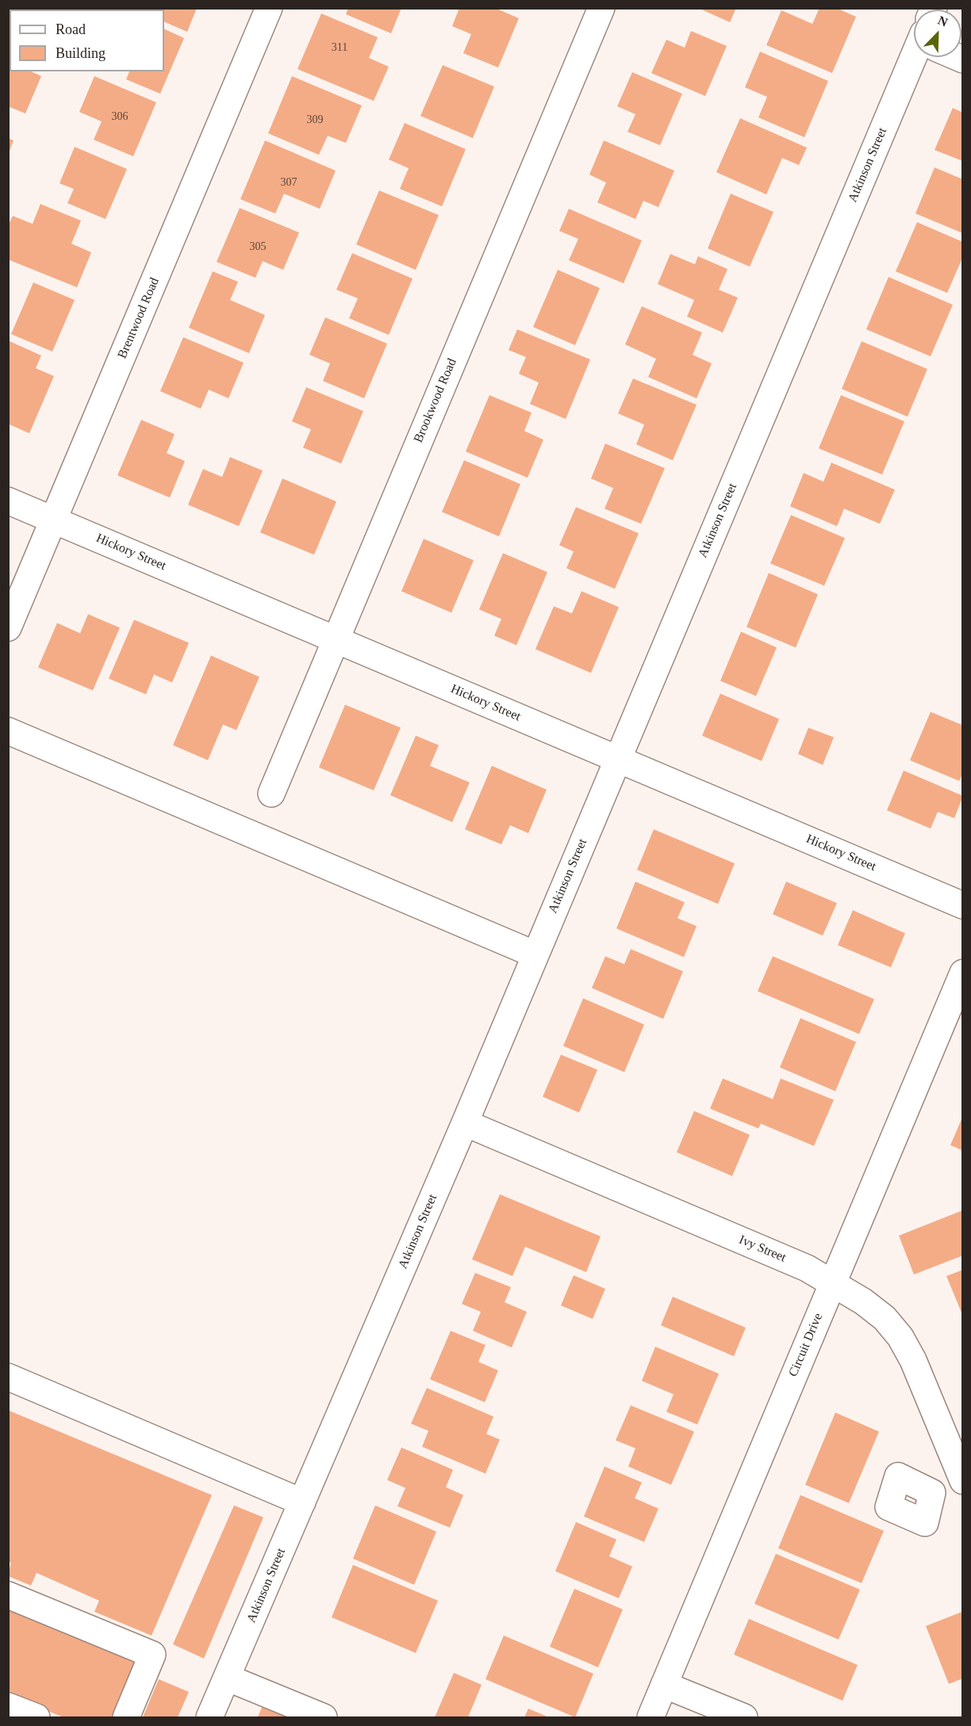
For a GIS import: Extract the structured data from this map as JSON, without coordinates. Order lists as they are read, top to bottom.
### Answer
{
  "streets": {
    "street": [
      "Atkinson Street",
      "Brentwood Road",
      "Brookwood Road",
      "Hickory Street",
      "Ivy Street",
      "Circuit Drive"
    ]
  },
  "crossings": [
    ["Atkinson Street", "Hickory Street"],
    ["Atkinson Street", "Ivy Street"],
    ["Brentwood Road", "Hickory Street"],
    ["Brookwood Road", "Hickory Street"],
    ["Ivy Street", "Circuit Drive"]
  ],
  "house_numbers": [
    "311",
    "306",
    "309",
    "307",
    "305"
  ],
  "legend": ["Road", "Building"],
  "north": "top right"
}
